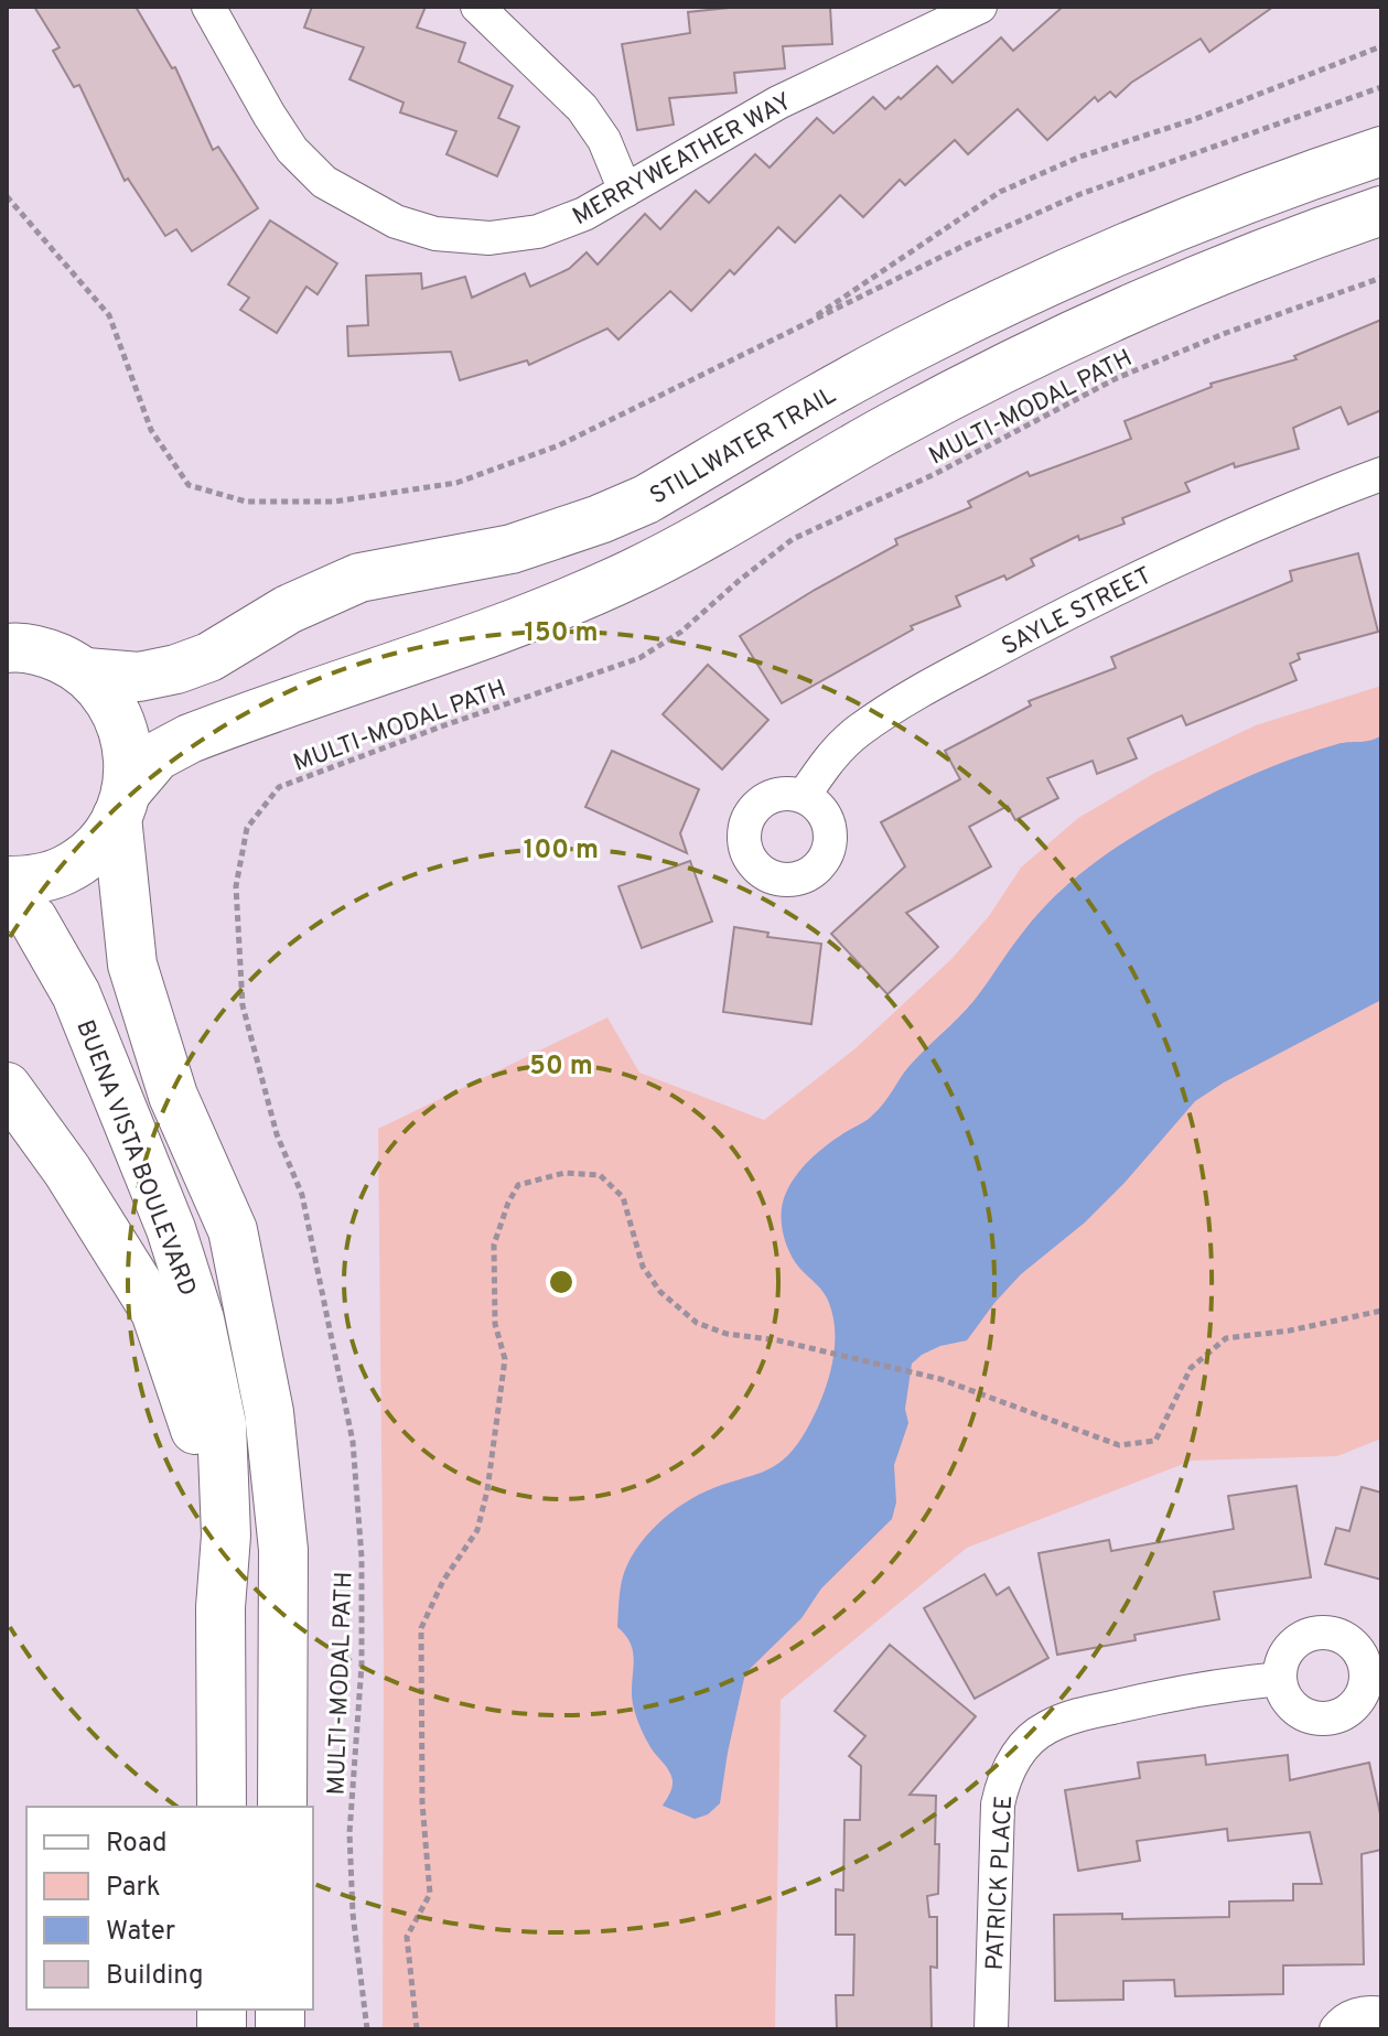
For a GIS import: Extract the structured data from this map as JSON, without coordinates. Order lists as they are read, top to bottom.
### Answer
{
  "streets": {
    "main road": ["STILLWATER TRAIL", "BUENA VISTA BOULEVARD"],
    "street": ["MERRYWEATHER WAY", "SAYLE STREET", "PATRICK PLACE"],
    "path": ["MULTI-MODAL PATH"]
  },
  "legend": [
    "Road",
    "Park",
    "Water",
    "Building"
  ],
  "rings": ["150 m", "100 m", "50 m"]
}
